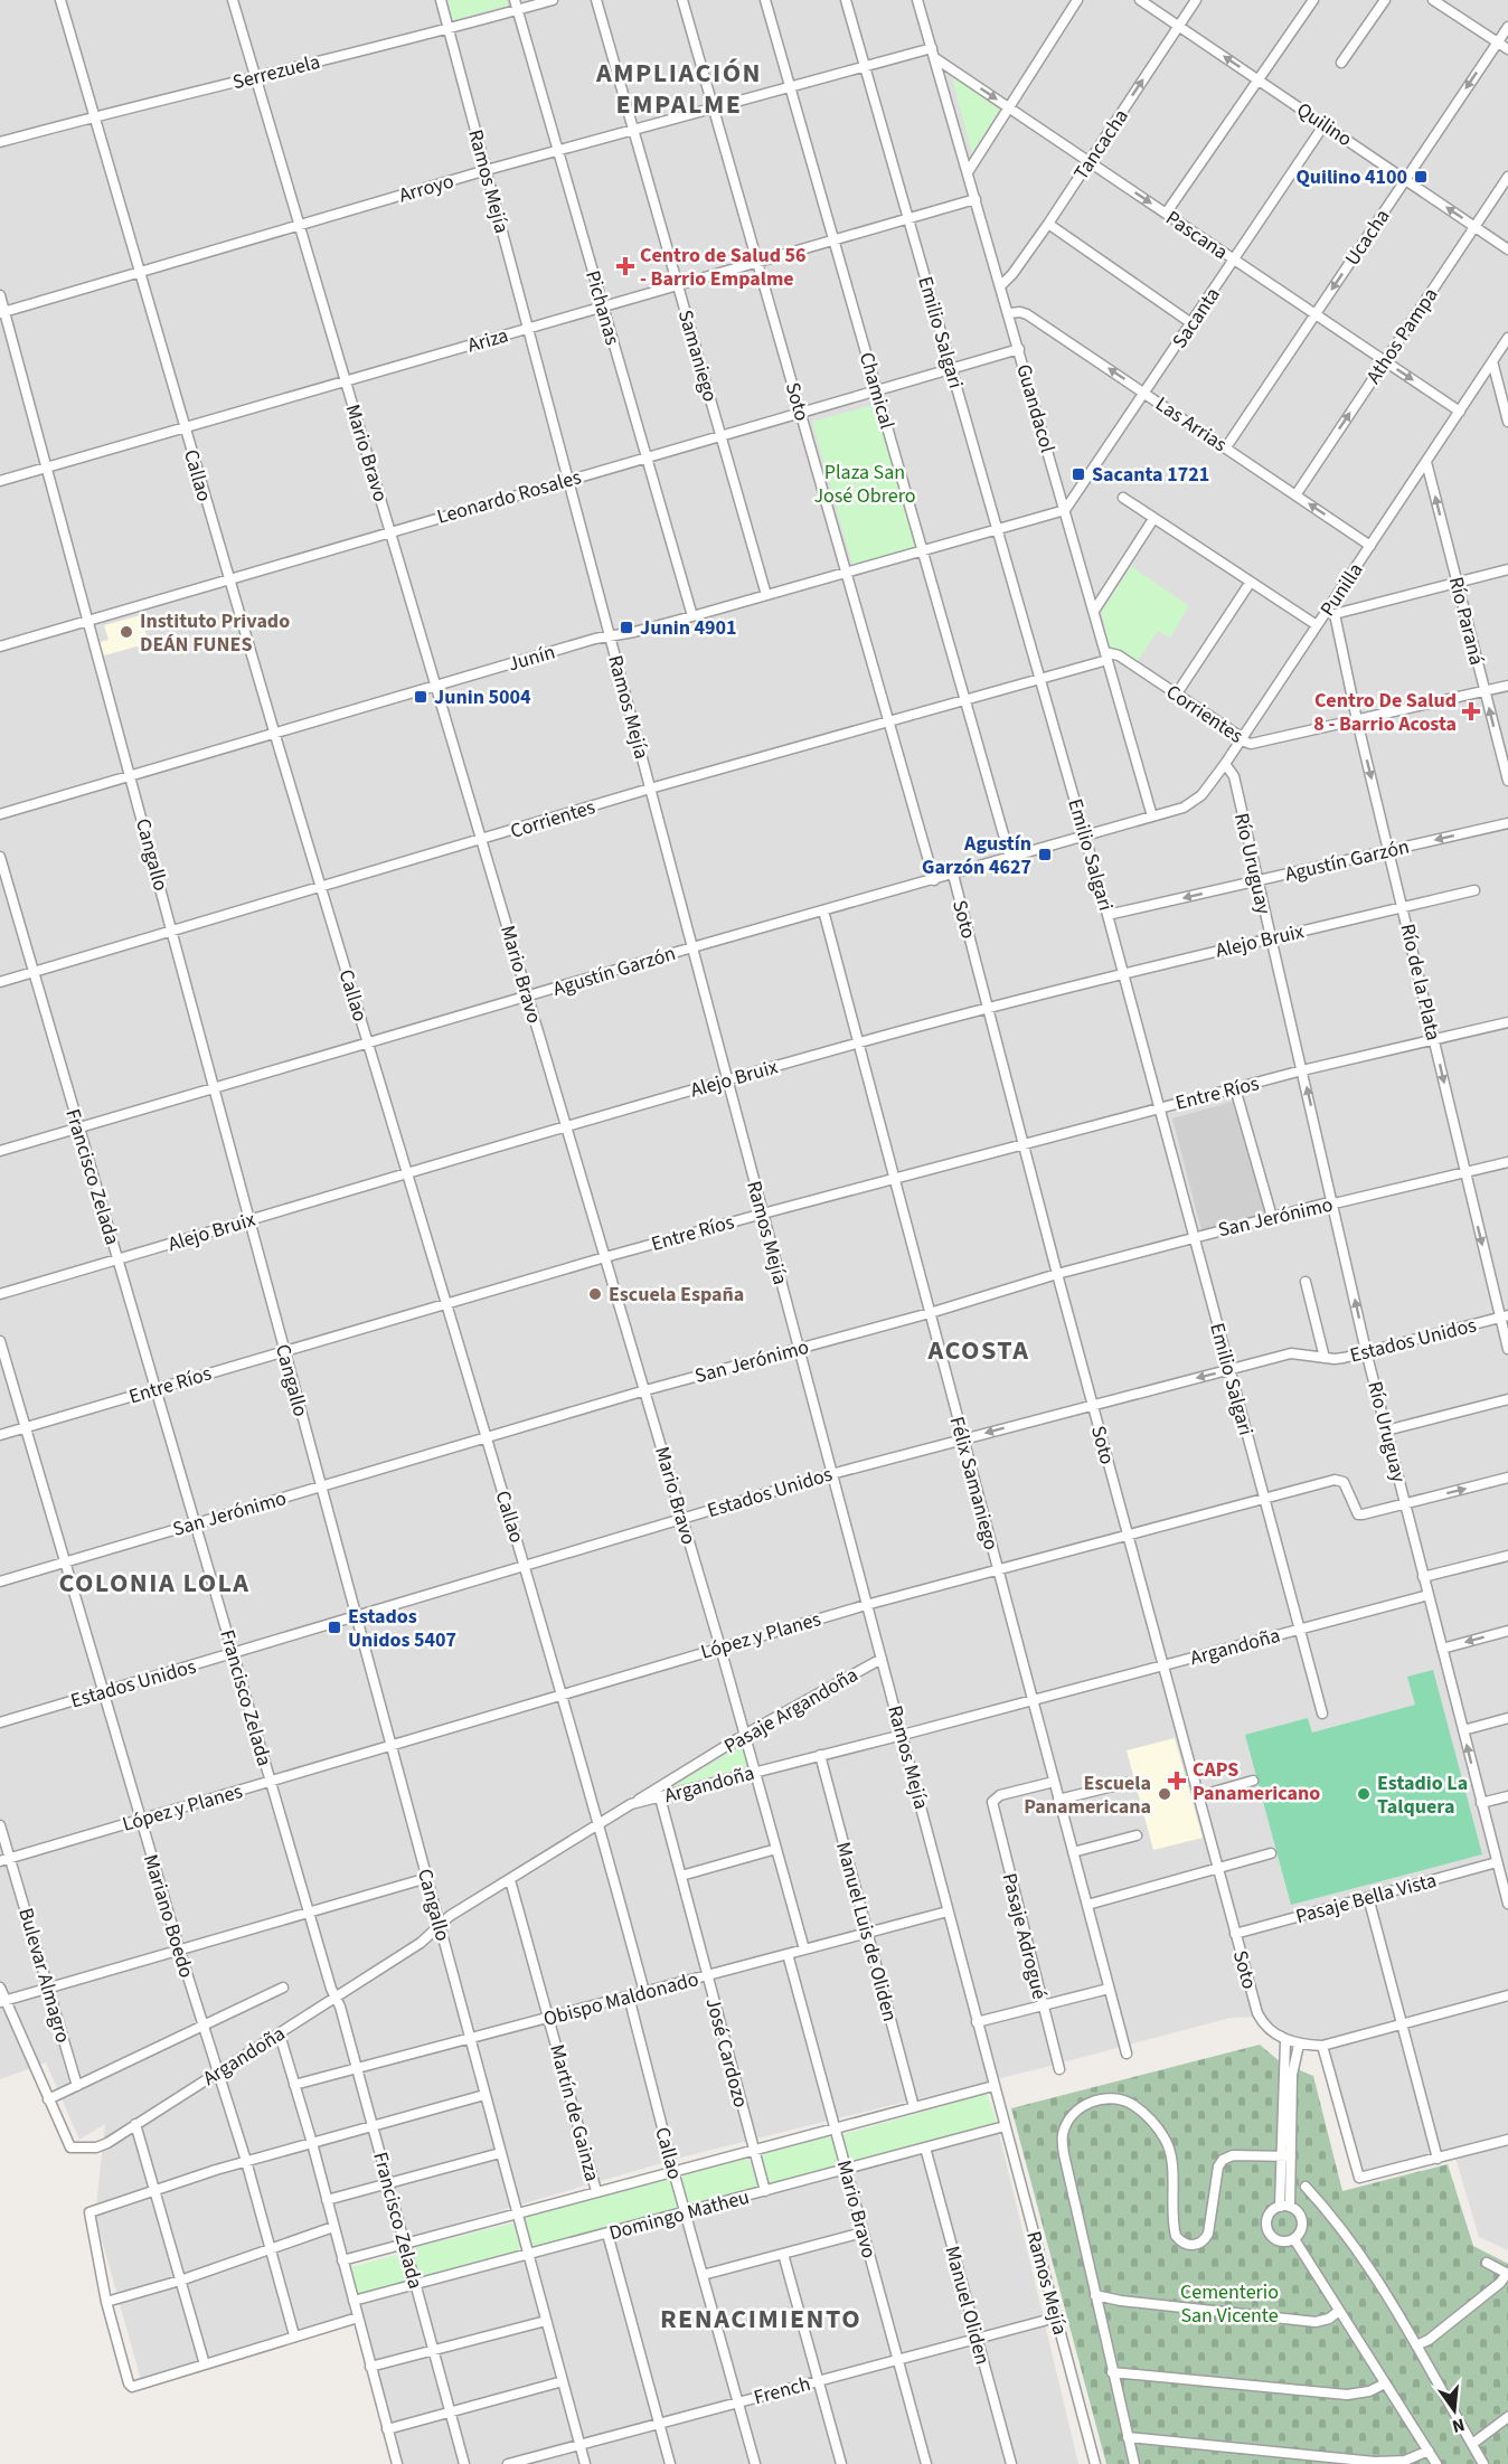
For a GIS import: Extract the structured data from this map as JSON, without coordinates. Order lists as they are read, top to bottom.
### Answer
{
  "streets": {
    "street": [
      "Serrezuela",
      "Quilino",
      "Tancacha",
      "Ramos Mejía",
      "Arroyo",
      "Pascana",
      "Ucacha",
      "Pichanas",
      "Sacanta",
      "Emilio Salgari",
      "Athos Pampa",
      "Ariza",
      "Samaniego",
      "Chamical",
      "Soto",
      "Guandacol",
      "Las Arrias",
      "Mario Bravo",
      "Callao",
      "Leonardo Rosales",
      "Punilla",
      "Río Paraná",
      "Junín",
      "Corrientes",
      "Cangallo",
      "Agustín Garzón",
      "Río Uruguay",
      "Alejo Bruix",
      "Río de la Plata",
      "Entre Ríos",
      "Francisco Zelada",
      "San Jerónimo",
      "Estados Unidos",
      "Félix Samaniego",
      "López y Planes",
      "Argandoña",
      "Pasaje Argandoña",
      "Pasaje Bella Vista",
      "Mariano Boedo",
      "Manuel Luis de Oliden",
      "Pasaje Adrogué",
      "Bulevar Almagro",
      "Obispo Maldonado",
      "José Cardozo",
      "Martín de Gainza",
      "Domingo Matheu",
      "Manuel Oliden",
      "French"
    ]
  },
  "crossings": [
    ["Serrezuela", "Ramos Mejía"],
    ["Serrezuela", "Pichanas"],
    ["Serrezuela", "Mario Bravo"],
    ["Serrezuela", "Callao"],
    ["Quilino", "Tancacha"],
    ["Quilino", "Ucacha"],
    ["Quilino", "Sacanta"],
    ["Quilino", "Athos Pampa"],
    ["Tancacha", "Pascana"],
    ["Tancacha", "Guandacol"],
    ["Ramos Mejía", "Arroyo"],
    ["Ramos Mejía", "Ariza"],
    ["Ramos Mejía", "Leonardo Rosales"],
    ["Ramos Mejía", "Junín"],
    ["Ramos Mejía", "Corrientes"],
    ["Ramos Mejía", "Agustín Garzón"],
    ["Ramos Mejía", "Alejo Bruix"],
    ["Ramos Mejía", "Entre Ríos"],
    ["Ramos Mejía", "San Jerónimo"],
    ["Ramos Mejía", "Estados Unidos"],
    ["Ramos Mejía", "López y Planes"],
    ["Ramos Mejía", "Argandoña"],
    ["Ramos Mejía", "Pasaje Argandoña"],
    ["Ramos Mejía", "Obispo Maldonado"],
    ["Ramos Mejía", "Domingo Matheu"],
    ["Ramos Mejía", "French"],
    ["Arroyo", "Pascana"],
    ["Arroyo", "Pichanas"],
    ["Arroyo", "Emilio Salgari"],
    ["Arroyo", "Samaniego"],
    ["Arroyo", "Chamical"],
    ["Arroyo", "Soto"],
    ["Arroyo", "Guandacol"],
    ["Arroyo", "Mario Bravo"],
    ["Arroyo", "Callao"],
    ["Arroyo", "Cangallo"],
    ["Pascana", "Ucacha"],
    ["Pascana", "Sacanta"],
    ["Pascana", "Athos Pampa"],
    ["Pascana", "Guandacol"],
    ["Pascana", "Punilla"],
    ["Ucacha", "Las Arrias"],
    ["Pichanas", "Ariza"],
    ["Pichanas", "Leonardo Rosales"],
    ["Pichanas", "Junín"],
    ["Sacanta", "Guandacol"],
    ["Sacanta", "Las Arrias"],
    ["Sacanta", "Junín"],
    ["Emilio Salgari", "Ariza"],
    ["Emilio Salgari", "Leonardo Rosales"],
    ["Emilio Salgari", "Junín"],
    ["Emilio Salgari", "Corrientes"],
    ["Emilio Salgari", "Agustín Garzón"],
    ["Emilio Salgari", "Alejo Bruix"],
    ["Emilio Salgari", "Entre Ríos"],
    ["Emilio Salgari", "San Jerónimo"],
    ["Emilio Salgari", "Estados Unidos"],
    ["Emilio Salgari", "López y Planes"],
    ["Emilio Salgari", "Argandoña"],
    ["Athos Pampa", "Las Arrias"],
    ["Ariza", "Samaniego"],
    ["Ariza", "Chamical"],
    ["Ariza", "Soto"],
    ["Ariza", "Guandacol"],
    ["Ariza", "Mario Bravo"],
    ["Ariza", "Callao"],
    ["Ariza", "Cangallo"],
    ["Samaniego", "Leonardo Rosales"],
    ["Samaniego", "Junín"],
    ["Chamical", "Leonardo Rosales"],
    ["Chamical", "Junín"],
    ["Chamical", "Corrientes"],
    ["Chamical", "Agustín Garzón"],
    ["Soto", "Leonardo Rosales"],
    ["Soto", "Junín"],
    ["Soto", "Corrientes"],
    ["Soto", "Agustín Garzón"],
    ["Soto", "Alejo Bruix"],
    ["Soto", "Entre Ríos"],
    ["Soto", "San Jerónimo"],
    ["Soto", "Estados Unidos"],
    ["Soto", "López y Planes"],
    ["Soto", "Argandoña"],
    ["Soto", "Pasaje Bella Vista"],
    ["Guandacol", "Las Arrias"],
    ["Guandacol", "Leonardo Rosales"],
    ["Guandacol", "Punilla"],
    ["Guandacol", "Junín"],
    ["Guandacol", "Corrientes"],
    ["Guandacol", "Agustín Garzón"],
    ["Las Arrias", "Punilla"],
    ["Mario Bravo", "Leonardo Rosales"],
    ["Mario Bravo", "Junín"],
    ["Mario Bravo", "Corrientes"],
    ["Mario Bravo", "Agustín Garzón"],
    ["Mario Bravo", "Alejo Bruix"],
    ["Mario Bravo", "Entre Ríos"],
    ["Mario Bravo", "San Jerónimo"],
    ["Mario Bravo", "Estados Unidos"],
    ["Mario Bravo", "López y Planes"],
    ["Mario Bravo", "Argandoña"],
    ["Mario Bravo", "Pasaje Argandoña"],
    ["Mario Bravo", "Obispo Maldonado"],
    ["Mario Bravo", "Domingo Matheu"],
    ["Mario Bravo", "French"],
    ["Callao", "Leonardo Rosales"],
    ["Callao", "Junín"],
    ["Callao", "Corrientes"],
    ["Callao", "Agustín Garzón"],
    ["Callao", "Alejo Bruix"],
    ["Callao", "Entre Ríos"],
    ["Callao", "San Jerónimo"],
    ["Callao", "Estados Unidos"],
    ["Callao", "López y Planes"],
    ["Callao", "Argandoña"],
    ["Callao", "Obispo Maldonado"],
    ["Callao", "Domingo Matheu"],
    ["Callao", "French"],
    ["Leonardo Rosales", "Cangallo"],
    ["Punilla", "Río Paraná"],
    ["Punilla", "Corrientes"],
    ["Punilla", "Agustín Garzón"],
    ["Punilla", "Río Uruguay"],
    ["Punilla", "Río de la Plata"],
    ["Río Paraná", "Corrientes"],
    ["Junín", "Cangallo"],
    ["Corrientes", "Cangallo"],
    ["Corrientes", "Río de la Plata"],
    ["Corrientes", "Francisco Zelada"],
    ["Cangallo", "Agustín Garzón"],
    ["Cangallo", "Alejo Bruix"],
    ["Cangallo", "Entre Ríos"],
    ["Cangallo", "San Jerónimo"],
    ["Cangallo", "Estados Unidos"],
    ["Cangallo", "López y Planes"],
    ["Cangallo", "Argandoña"],
    ["Cangallo", "Obispo Maldonado"],
    ["Cangallo", "Domingo Matheu"],
    ["Cangallo", "French"],
    ["Agustín Garzón", "Río Uruguay"],
    ["Agustín Garzón", "Río de la Plata"],
    ["Agustín Garzón", "Francisco Zelada"],
    ["Agustín Garzón", "Félix Samaniego"],
    ["Río Uruguay", "Alejo Bruix"],
    ["Río Uruguay", "Entre Ríos"],
    ["Río Uruguay", "San Jerónimo"],
    ["Río Uruguay", "Estados Unidos"],
    ["Río Uruguay", "López y Planes"],
    ["Río Uruguay", "Argandoña"],
    ["Río Uruguay", "Pasaje Bella Vista"],
    ["Alejo Bruix", "Río de la Plata"],
    ["Alejo Bruix", "Francisco Zelada"],
    ["Alejo Bruix", "Félix Samaniego"],
    ["Río de la Plata", "Entre Ríos"],
    ["Río de la Plata", "San Jerónimo"],
    ["Río de la Plata", "Estados Unidos"],
    ["Entre Ríos", "Francisco Zelada"],
    ["Entre Ríos", "Félix Samaniego"],
    ["Entre Ríos", "Mariano Boedo"],
    ["Francisco Zelada", "San Jerónimo"],
    ["Francisco Zelada", "Estados Unidos"],
    ["Francisco Zelada", "López y Planes"],
    ["Francisco Zelada", "Argandoña"],
    ["Francisco Zelada", "Obispo Maldonado"],
    ["Francisco Zelada", "Domingo Matheu"],
    ["San Jerónimo", "Félix Samaniego"],
    ["San Jerónimo", "Mariano Boedo"],
    ["Estados Unidos", "Félix Samaniego"],
    ["Estados Unidos", "Mariano Boedo"],
    ["Félix Samaniego", "López y Planes"],
    ["Félix Samaniego", "Argandoña"],
    ["Félix Samaniego", "Pasaje Adrogué"],
    ["López y Planes", "Mariano Boedo"],
    ["López y Planes", "Bulevar Almagro"],
    ["Argandoña", "Pasaje Argandoña"],
    ["Argandoña", "Mariano Boedo"],
    ["Argandoña", "Manuel Luis de Oliden"],
    ["Argandoña", "José Cardozo"],
    ["Argandoña", "Martín de Gainza"],
    ["Manuel Luis de Oliden", "Obispo Maldonado"],
    ["Obispo Maldonado", "José Cardozo"],
    ["Obispo Maldonado", "Martín de Gainza"],
    ["José Cardozo", "Domingo Matheu"],
    ["Domingo Matheu", "Manuel Oliden"],
    ["Manuel Oliden", "French"]
  ],
  "one_way": [
    "Quilino",
    "Tancacha",
    "Ucacha",
    "Athos Pampa",
    "Las Arrias",
    "Río Paraná",
    "Río de la Plata"
  ],
  "districts": [
    "AMPLIACIÓN EMPALME",
    "ACOSTA",
    "COLONIA LOLA",
    "RENACIMIENTO"
  ],
  "parks": ["Plaza San José Obrero", "Cementerio San Vicente"],
  "places": {
    "transit": [
      "Quilino 4100",
      "Sacanta 1721",
      "Junin 4901",
      "Junin 5004",
      "Agustín Garzón 4627",
      "Estados Unidos 5407"
    ],
    "health": ["Centro de Salud 56 - Barrio Empalme", "Centro De Salud 8 - Barrio Acosta", "CAPS Panamericano"],
    "other": [
      "Instituto Privado DEÁN FUNES",
      "Escuela España",
      "Escuela Panamericana",
      "Estadio La Talquera"
    ]
  },
  "north": "bottom"
}
